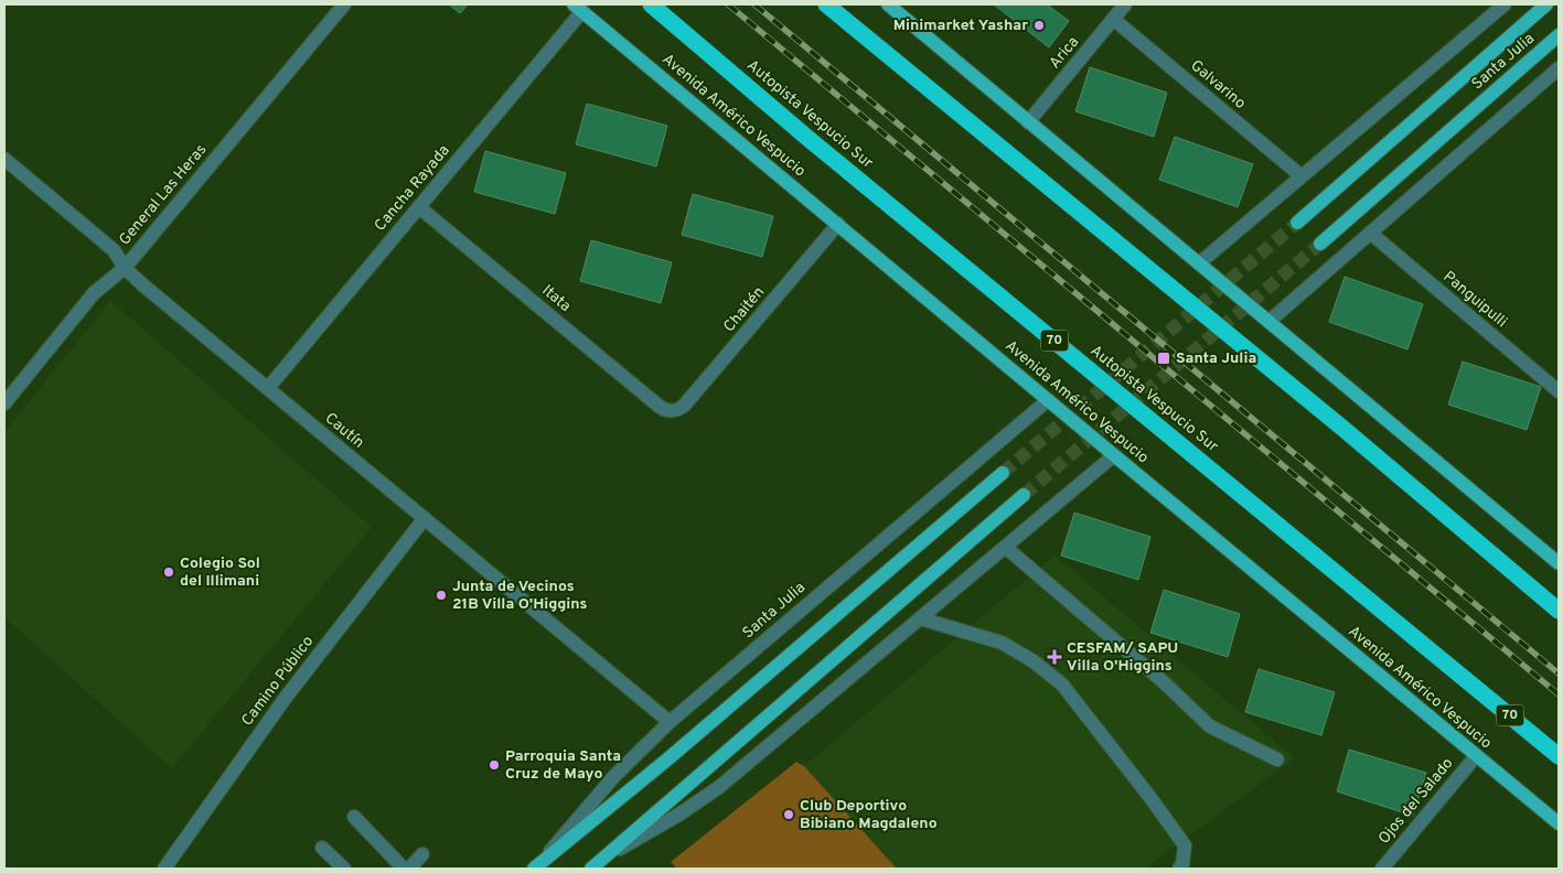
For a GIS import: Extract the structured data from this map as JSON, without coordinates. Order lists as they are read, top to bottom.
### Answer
{
  "streets": {
    "highway": ["Autopista Vespucio Sur", "70"],
    "main road": ["Santa Julia", "Avenida Américo Vespucio"],
    "street": [
      "Arica",
      "Galvarino",
      "Cancha Rayada",
      "General Las Heras",
      "Itata",
      "Panguipulli",
      "Chaitén",
      "Cautín",
      "Camino Público",
      "Ojos del Salado"
    ]
  },
  "crossings": [
    ["Arica", "Galvarino"],
    ["Santa Julia", "Avenida Américo Vespucio"],
    ["Santa Julia", "Cautín"],
    ["Avenida Américo Vespucio", "Cancha Rayada"],
    ["Avenida Américo Vespucio", "Chaitén"],
    ["Avenida Américo Vespucio", "Ojos del Salado"],
    ["Cancha Rayada", "Itata"],
    ["Cancha Rayada", "Cautín"],
    ["General Las Heras", "Cautín"],
    ["Itata", "Chaitén"],
    ["Cautín", "Camino Público"]
  ],
  "places": {
    "other": [
      "Minimarket Yashar",
      "Colegio Sol del Illimani",
      "Junta de Vecinos 21B Villa O'Higgins",
      "Parroquia Santa Cruz de Mayo",
      "Club Deportivo Bibiano Magdaleno"
    ],
    "transit": ["Santa Julia"],
    "health": ["CESFAM/ SAPU Villa O'Higgins"]
  }
}
